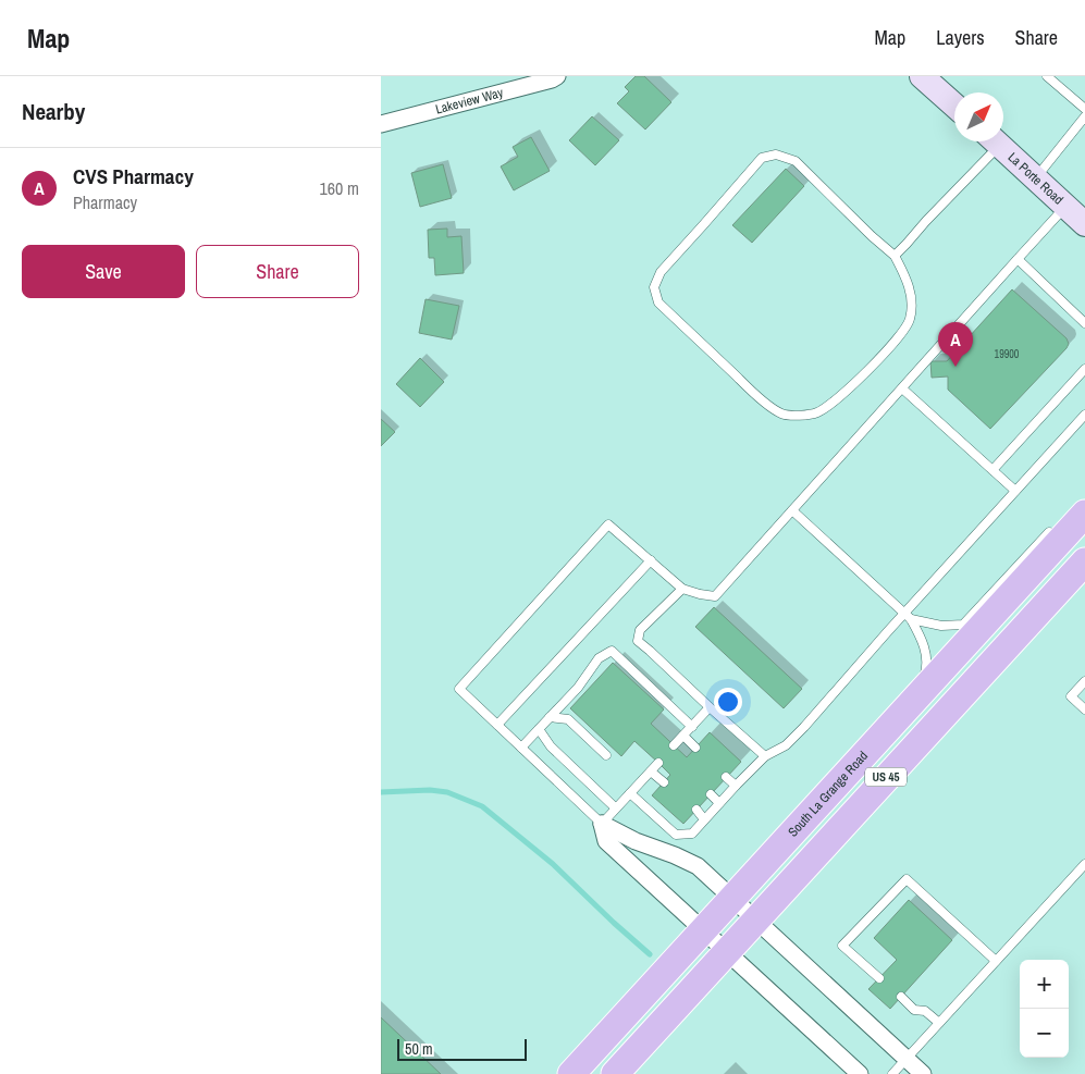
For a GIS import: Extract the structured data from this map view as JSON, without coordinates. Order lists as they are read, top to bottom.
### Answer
{
  "streets": {
    "main road": ["US 45", "South La Grange Road"],
    "street": ["Lakeview Way", "La Porte Road"]
  },
  "house_numbers": ["19900"],
  "scale_bar": "50 m",
  "north": "top right",
  "page": {
    "header": "Map",
    "nav": ["Map", "Layers", "Share"],
    "heading": "Nearby",
    "list": [
      {
        "mark": "A",
        "name": "CVS Pharmacy",
        "note": "Pharmacy",
        "value": "160 m"
      }
    ],
    "buttons": ["Save", "Share"],
    "pins": "A",
    "map_buttons": ["+", "−"],
    "scale": "50 m"
  }
}
